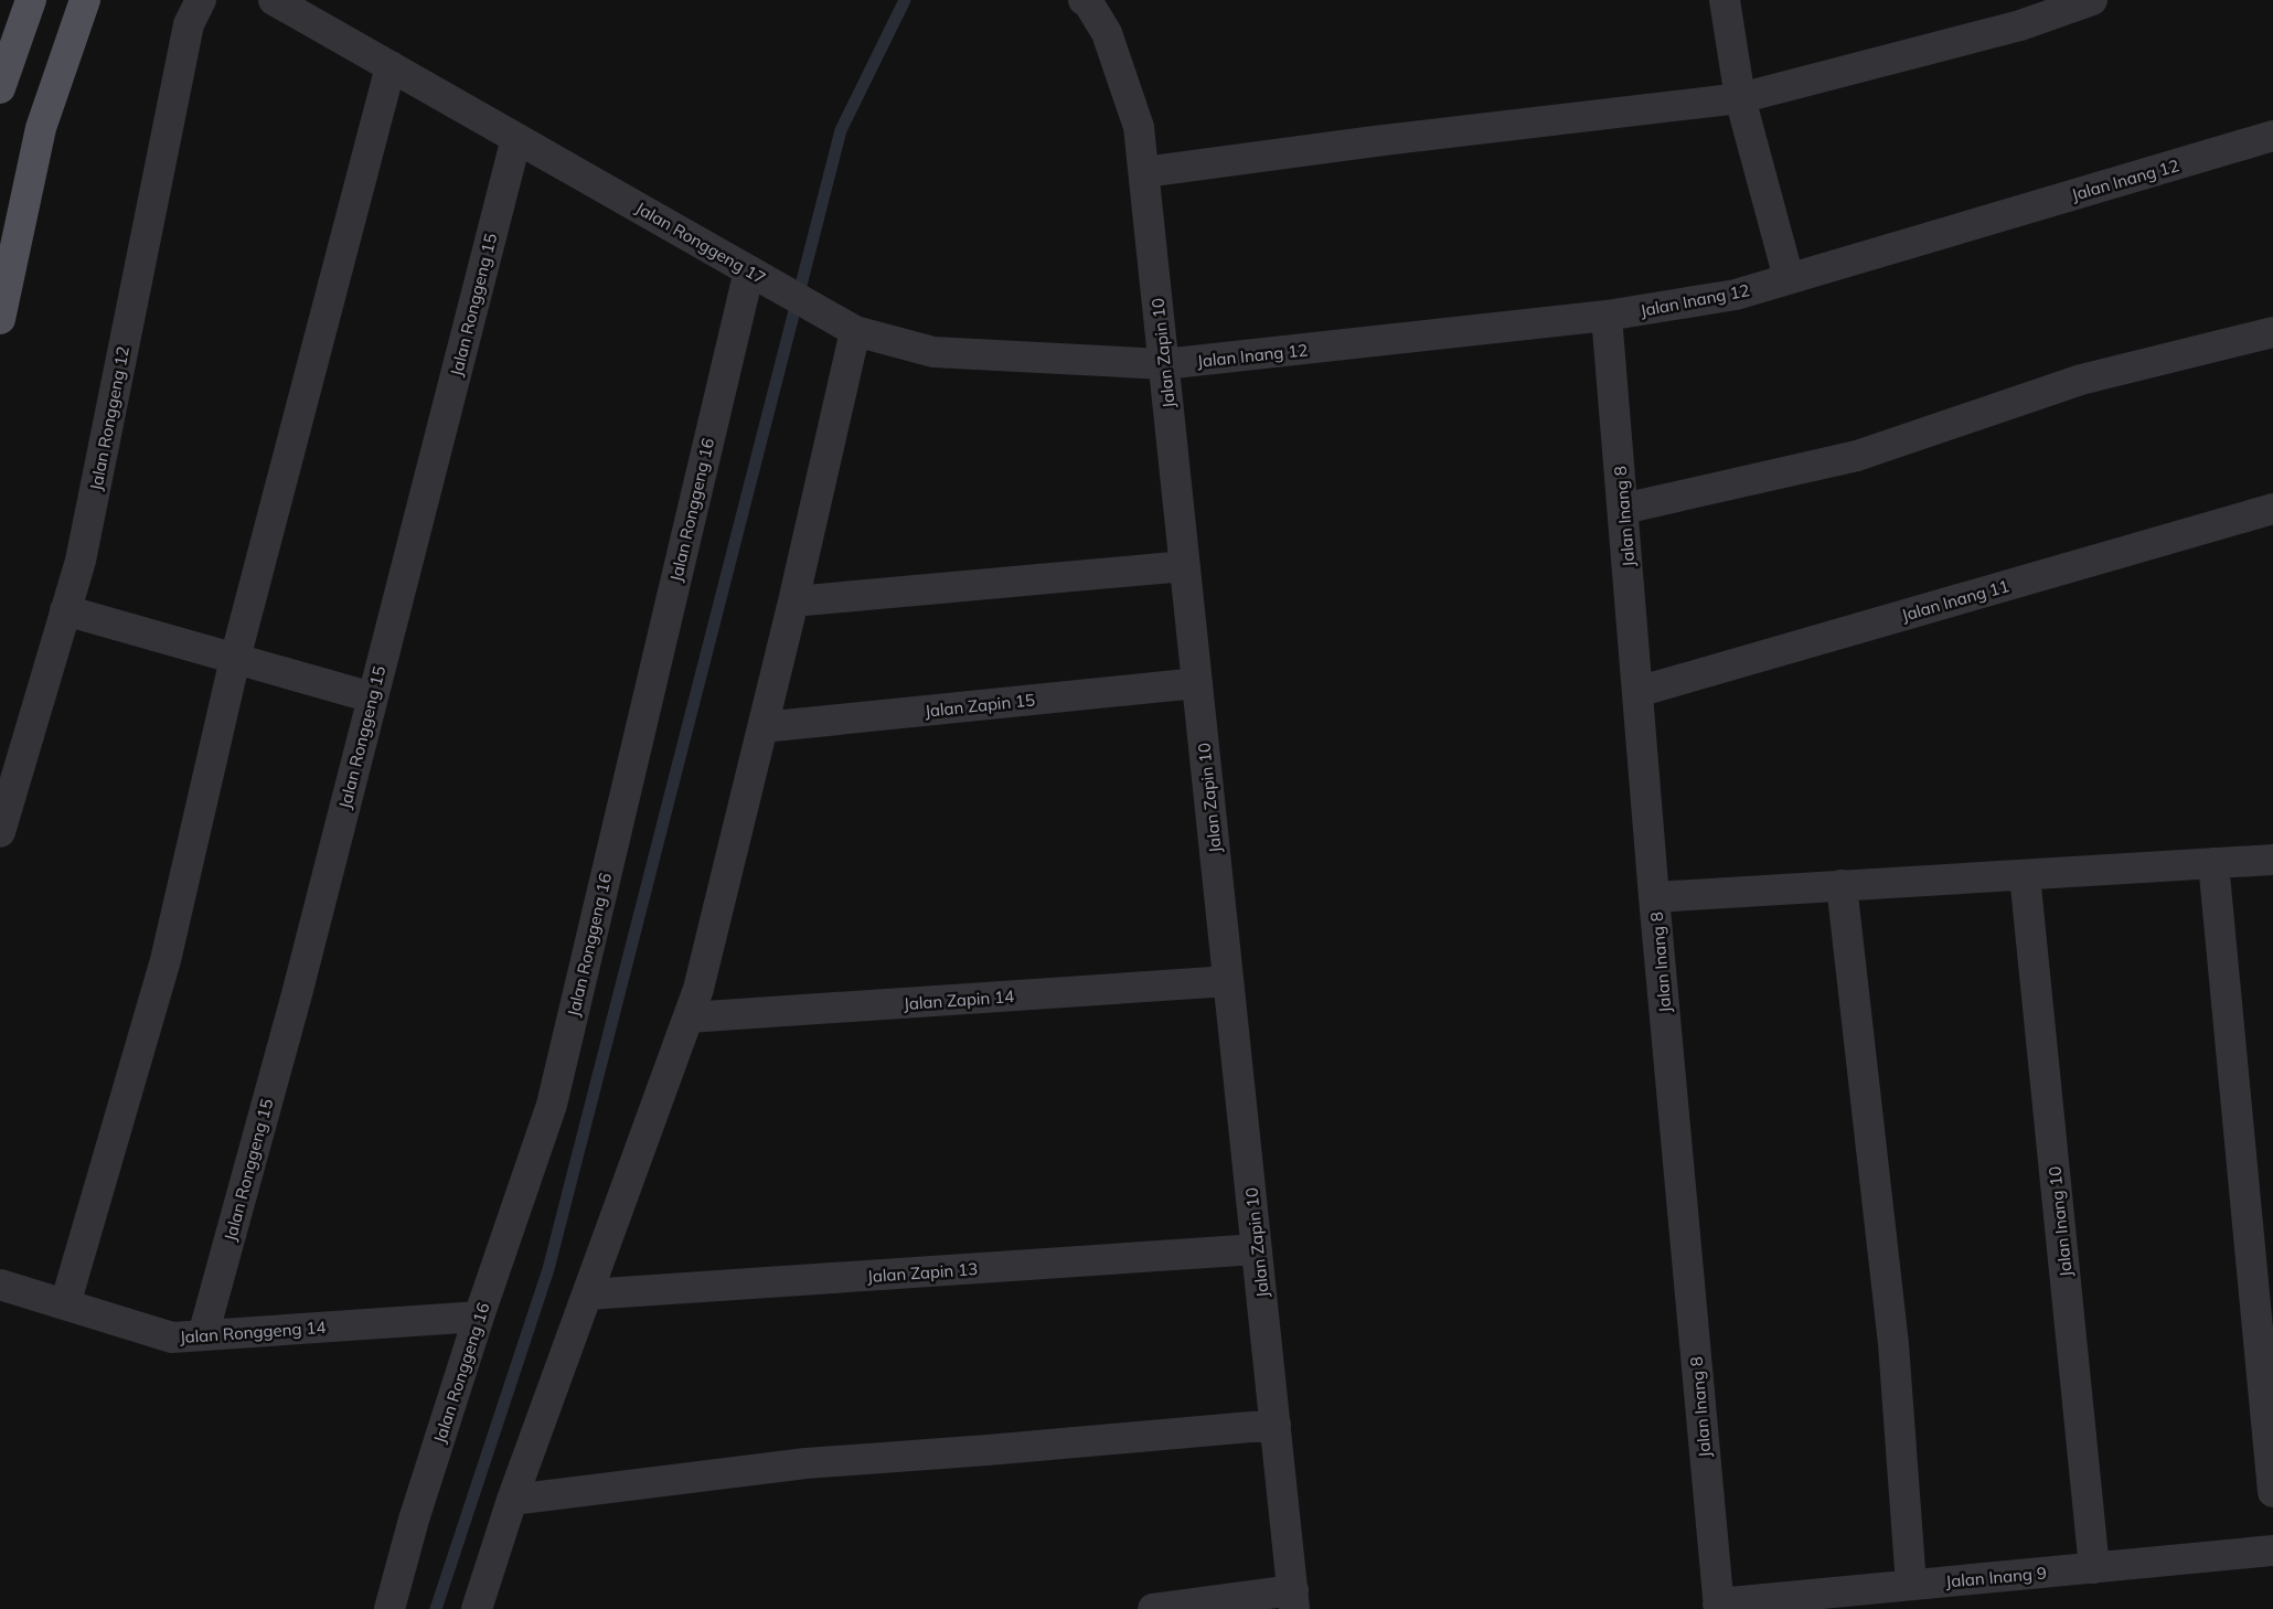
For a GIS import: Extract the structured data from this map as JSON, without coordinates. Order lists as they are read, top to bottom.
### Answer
{
  "streets": {
    "street": [
      "Jalan Inang 12",
      "Jalan Ronggeng 17",
      "Jalan Ronggeng 15",
      "Jalan Zapin 10",
      "Jalan Ronggeng 12",
      "Jalan Ronggeng 16",
      "Jalan Inang 8",
      "Jalan Inang 11",
      "Jalan Zapin 15",
      "Jalan Zapin 14",
      "Jalan Inang 10",
      "Jalan Zapin 13",
      "Jalan Ronggeng 14",
      "Jalan Inang 9"
    ]
  },
  "crossings": [
    ["Jalan Inang 12", "Jalan Ronggeng 17"],
    ["Jalan Inang 12", "Jalan Zapin 10"],
    ["Jalan Inang 12", "Jalan Inang 8"],
    ["Jalan Ronggeng 17", "Jalan Ronggeng 15"],
    ["Jalan Ronggeng 17", "Jalan Zapin 10"],
    ["Jalan Ronggeng 17", "Jalan Ronggeng 16"],
    ["Jalan Ronggeng 15", "Jalan Ronggeng 14"],
    ["Jalan Zapin 10", "Jalan Zapin 15"],
    ["Jalan Zapin 10", "Jalan Zapin 14"],
    ["Jalan Zapin 10", "Jalan Zapin 13"],
    ["Jalan Ronggeng 16", "Jalan Ronggeng 14"],
    ["Jalan Inang 8", "Jalan Inang 11"],
    ["Jalan Inang 8", "Jalan Inang 9"],
    ["Jalan Inang 10", "Jalan Inang 9"]
  ]
}
